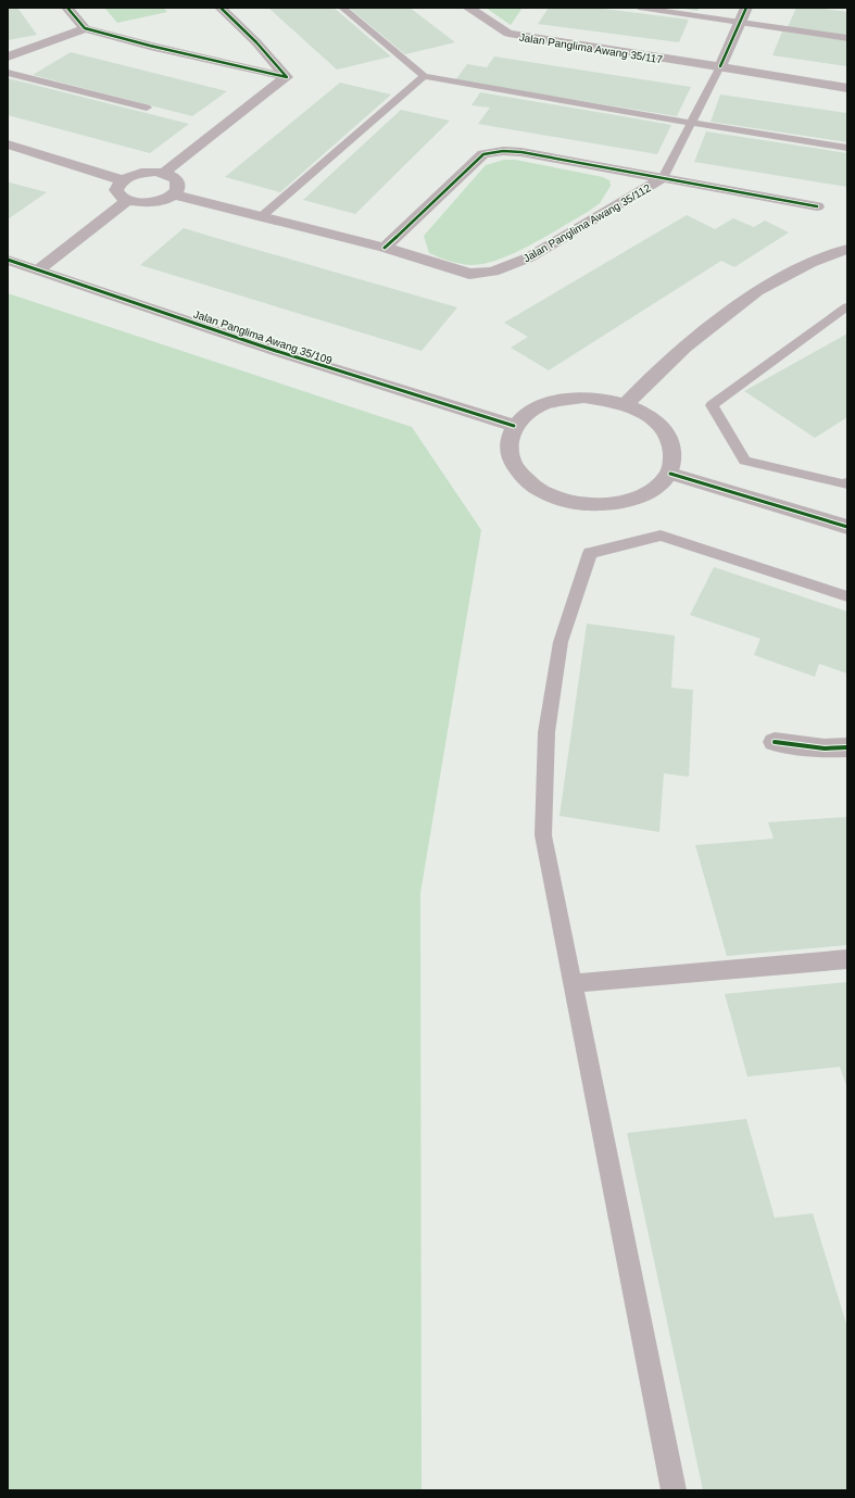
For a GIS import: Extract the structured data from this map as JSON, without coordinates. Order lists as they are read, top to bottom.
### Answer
{
  "streets": {
    "street": ["Jalan Panglima Awang 35/117", "Jalan Panglima Awang 35/112", "Jalan Panglima Awang 35/109"]
  }
}
